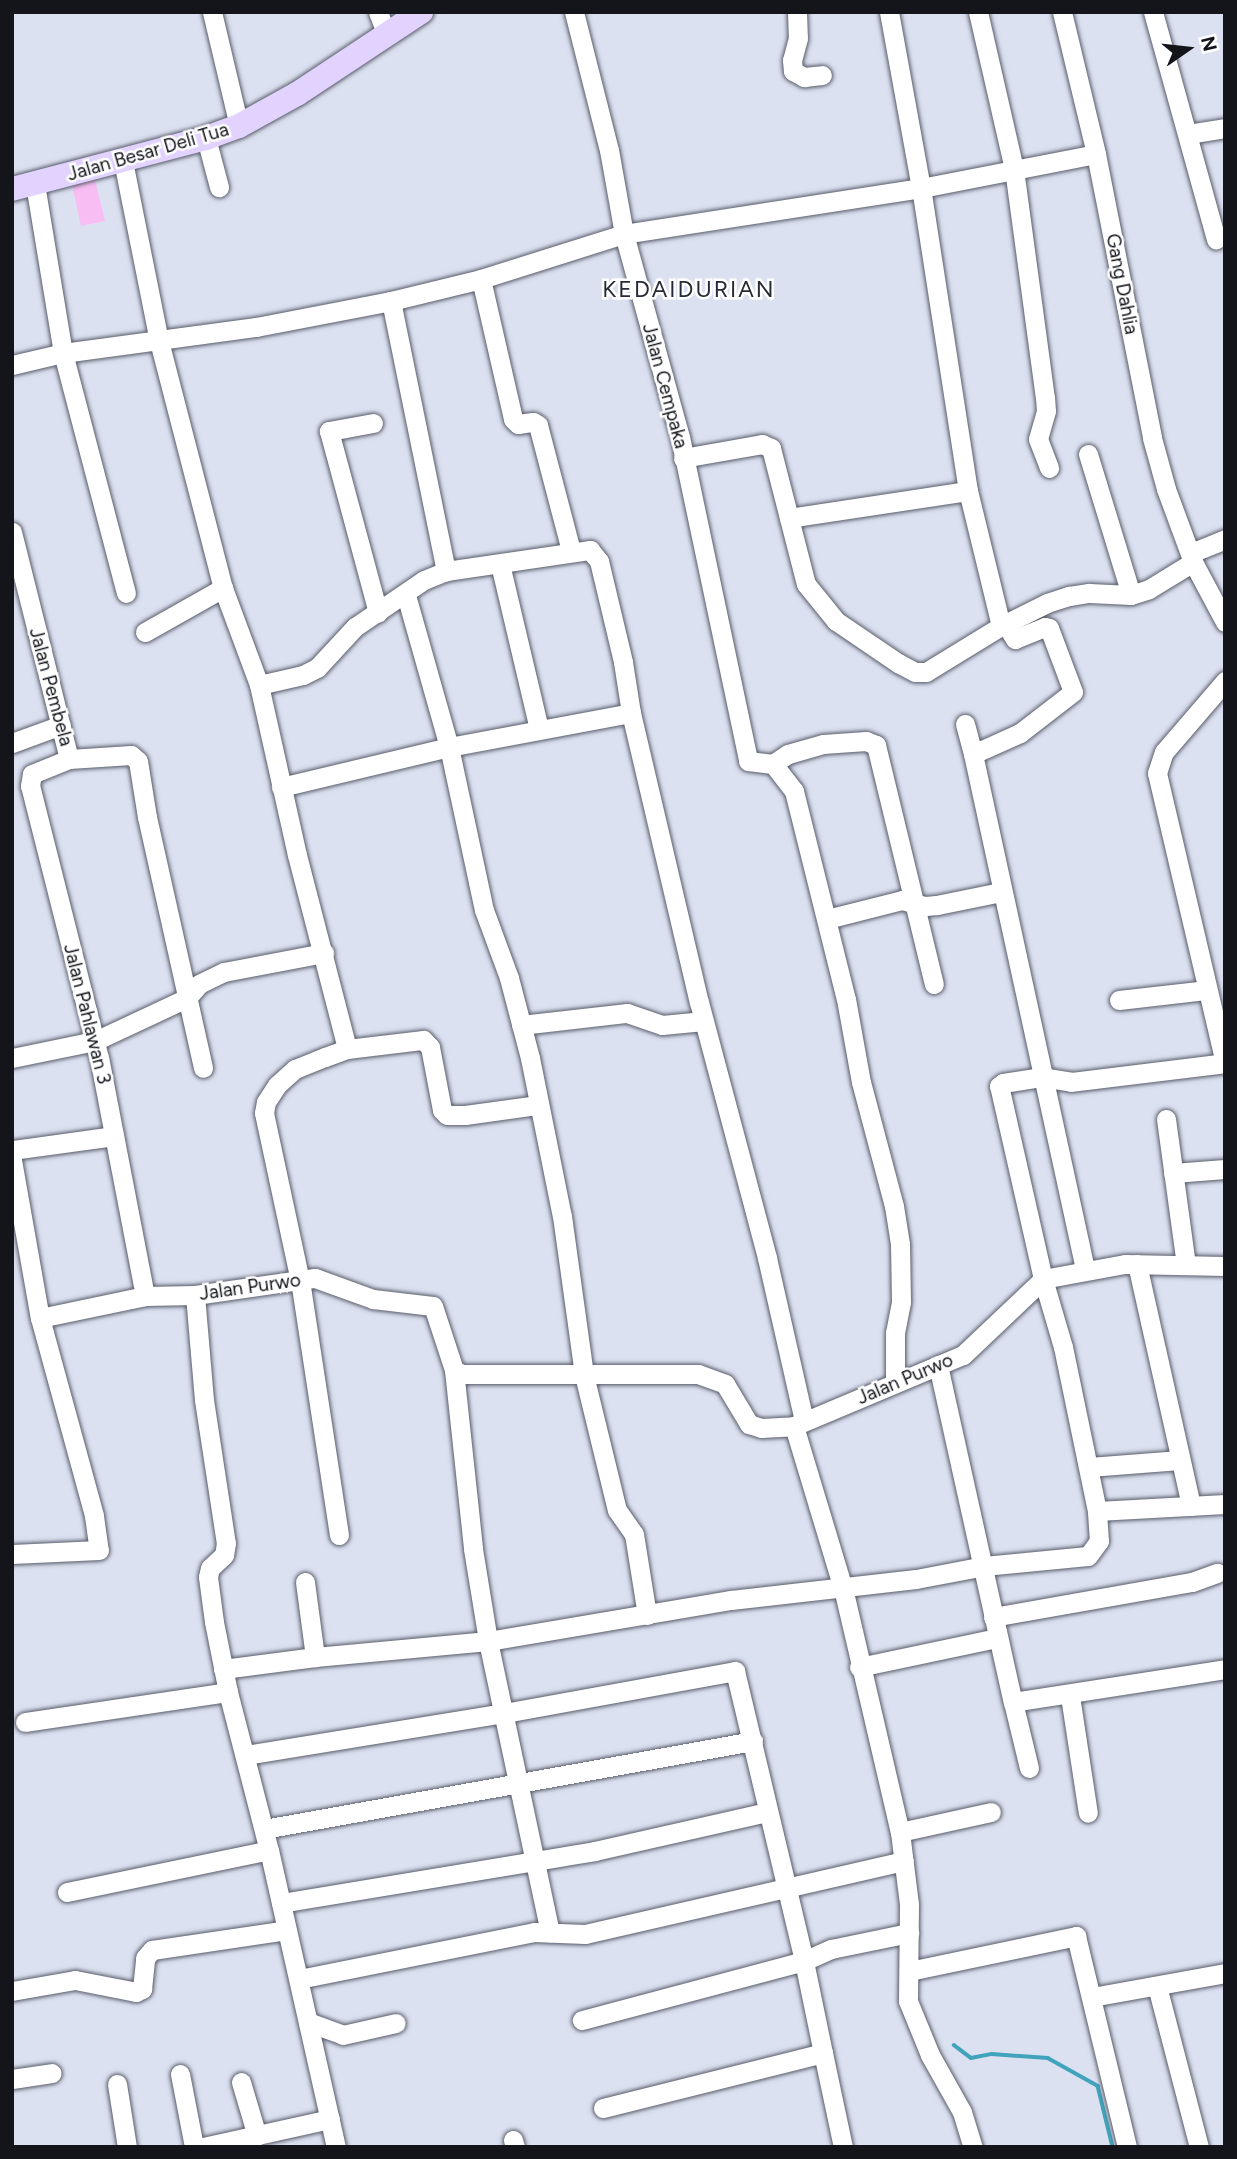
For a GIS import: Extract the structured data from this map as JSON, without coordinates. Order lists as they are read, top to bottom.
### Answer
{
  "streets": {
    "main road": ["Jalan Besar Deli Tua"],
    "street": [
      "Gang Dahlia",
      "Jalan Cempaka",
      "Jalan Pembela",
      "Jalan Pahlawan 3",
      "Jalan Purwo"
    ]
  },
  "crossings": [
    ["Jalan Pembela", "Jalan Pahlawan 3"],
    ["Jalan Pahlawan 3", "Jalan Purwo"]
  ],
  "districts": ["KEDAIDURIAN"],
  "north": "right"
}
